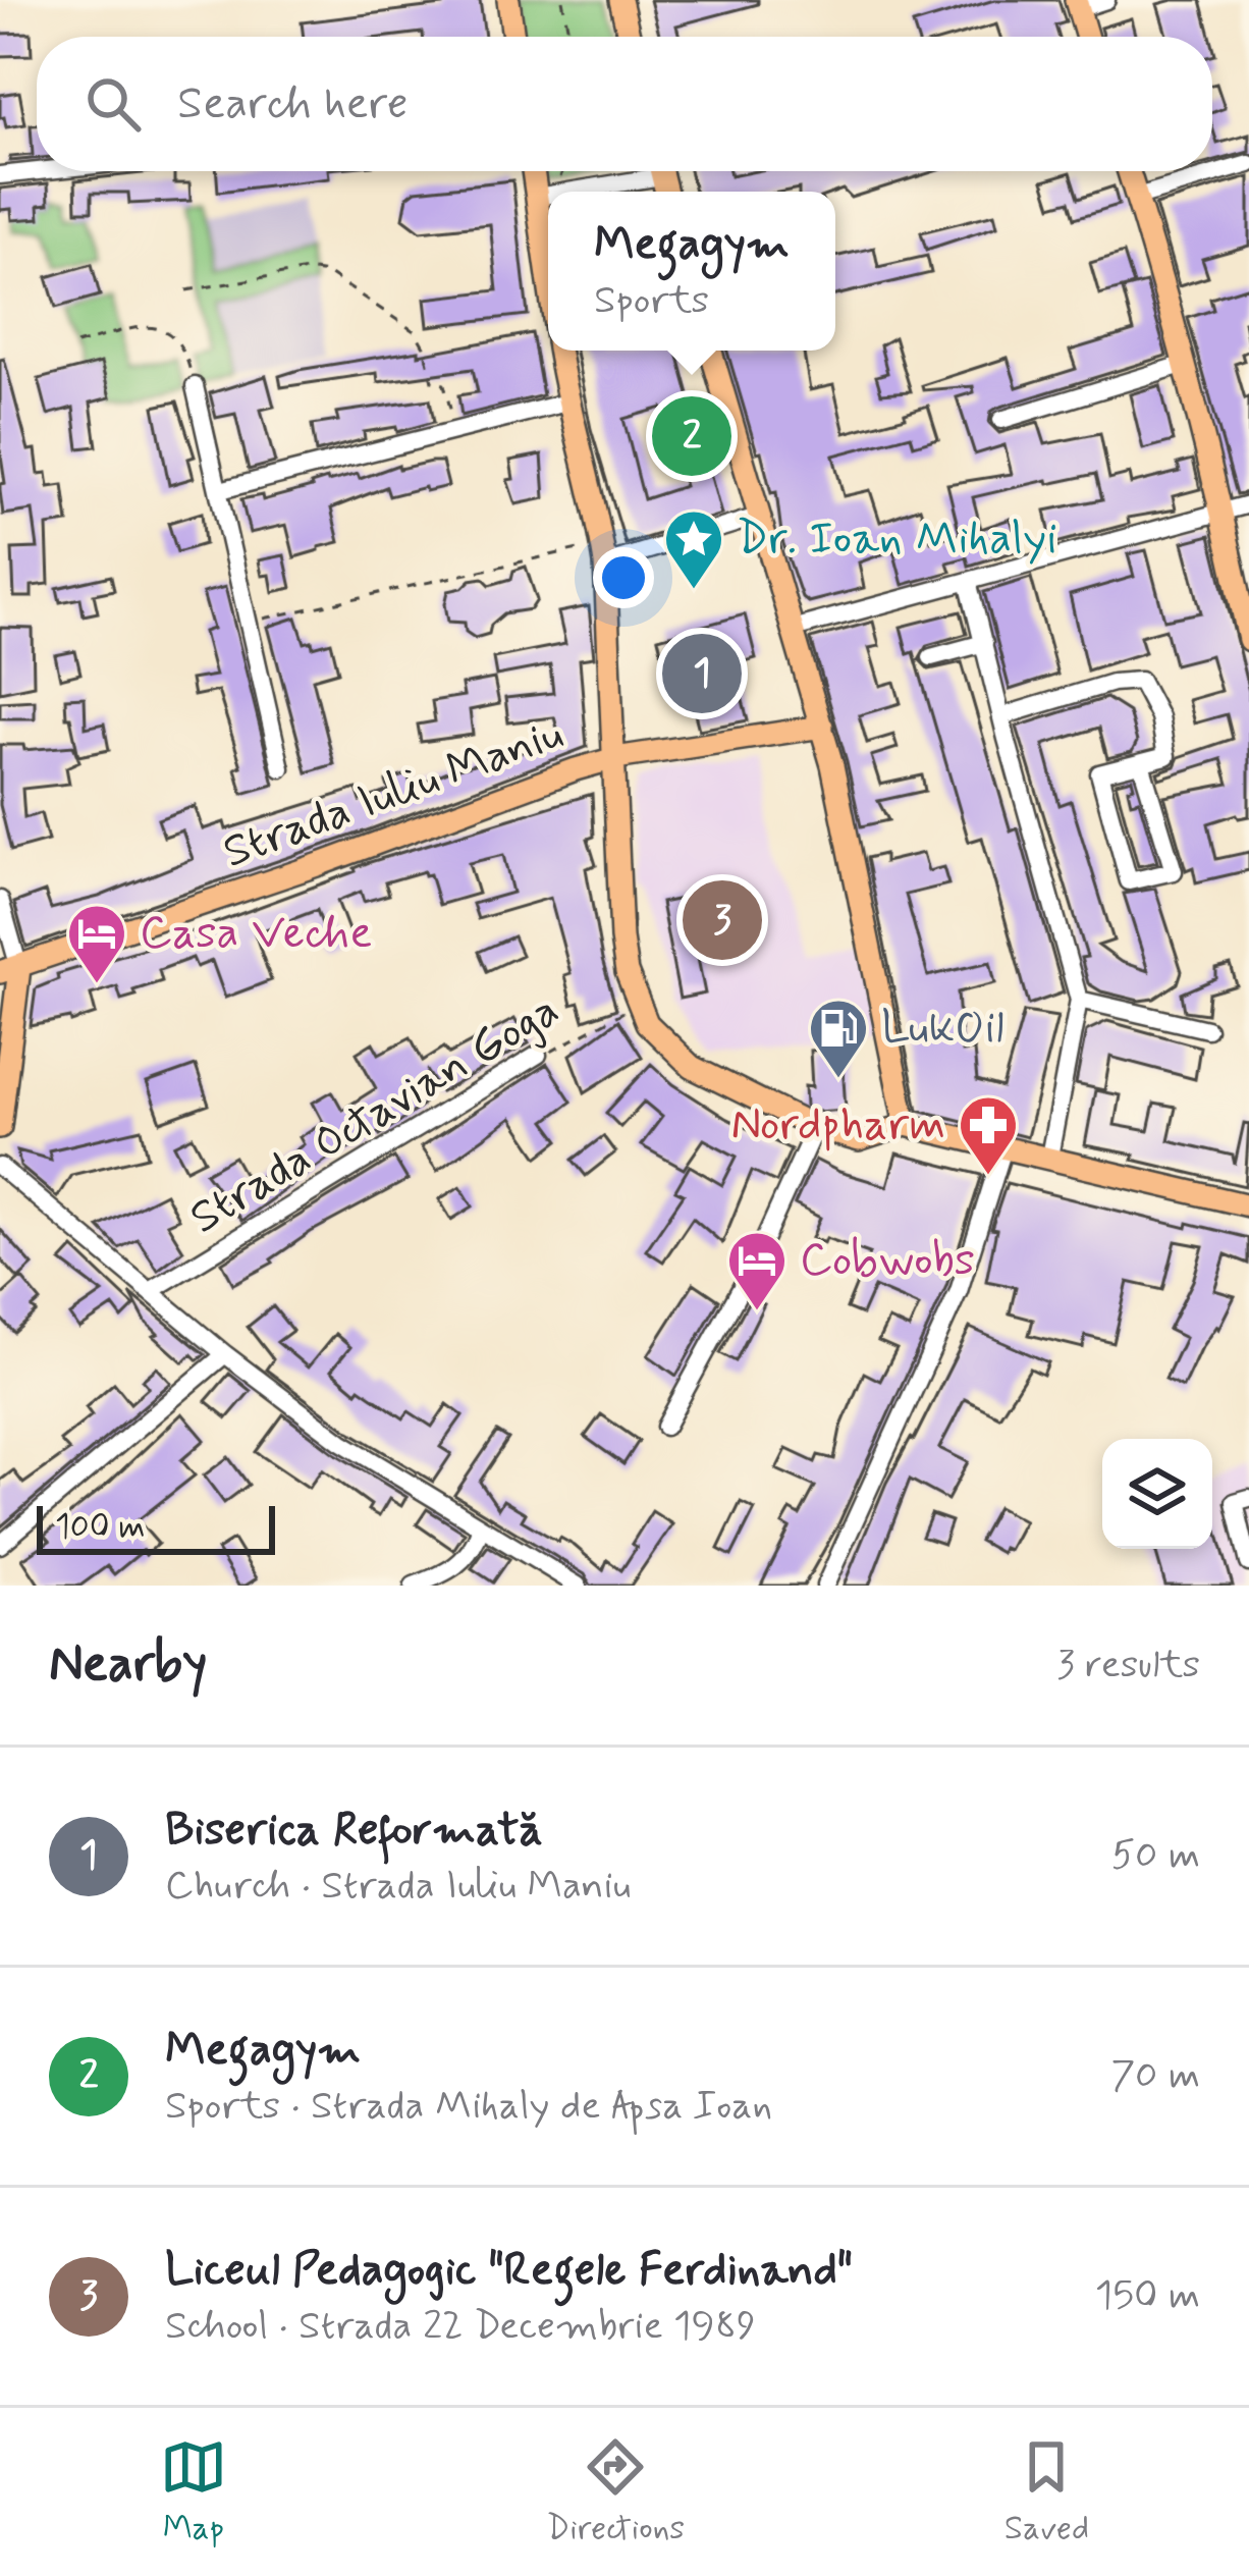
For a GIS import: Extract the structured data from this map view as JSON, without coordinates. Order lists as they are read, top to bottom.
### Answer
{
  "streets": {
    "main road": ["Strada Iuliu Maniu"],
    "street": ["Strada Octavian Goga"]
  },
  "places": {
    "place": ["Dr. Ioan Mihalyi"],
    "hotel": ["Casa Veche", "Cobwobs"],
    "fuel station": ["LukOil"],
    "pharmacy": ["Nordpharm"]
  },
  "scale_bar": "100 m",
  "page": {
    "search": "Search here",
    "popup": ["Megagym", "Sports"],
    "pins": ["2", "1", "3"],
    "scale": "100 m",
    "heading": ["Nearby", "3 results"],
    "list": [
      {
        "mark": "1",
        "name": "Biserica Reformată",
        "note": "Church · Strada Iuliu Maniu",
        "value": "50 m"
      },
      {
        "mark": "2",
        "name": "Megagym",
        "note": "Sports · Strada Mihaly de Apsa Ioan",
        "value": "70 m"
      },
      {
        "mark": "3",
        "name": "Liceul Pedagogic \"Regele Ferdinand\"",
        "note": "School · Strada 22 Decembrie 1989",
        "value": "150 m"
      }
    ],
    "nav": ["Map", "Directions", "Saved"]
  }
}
